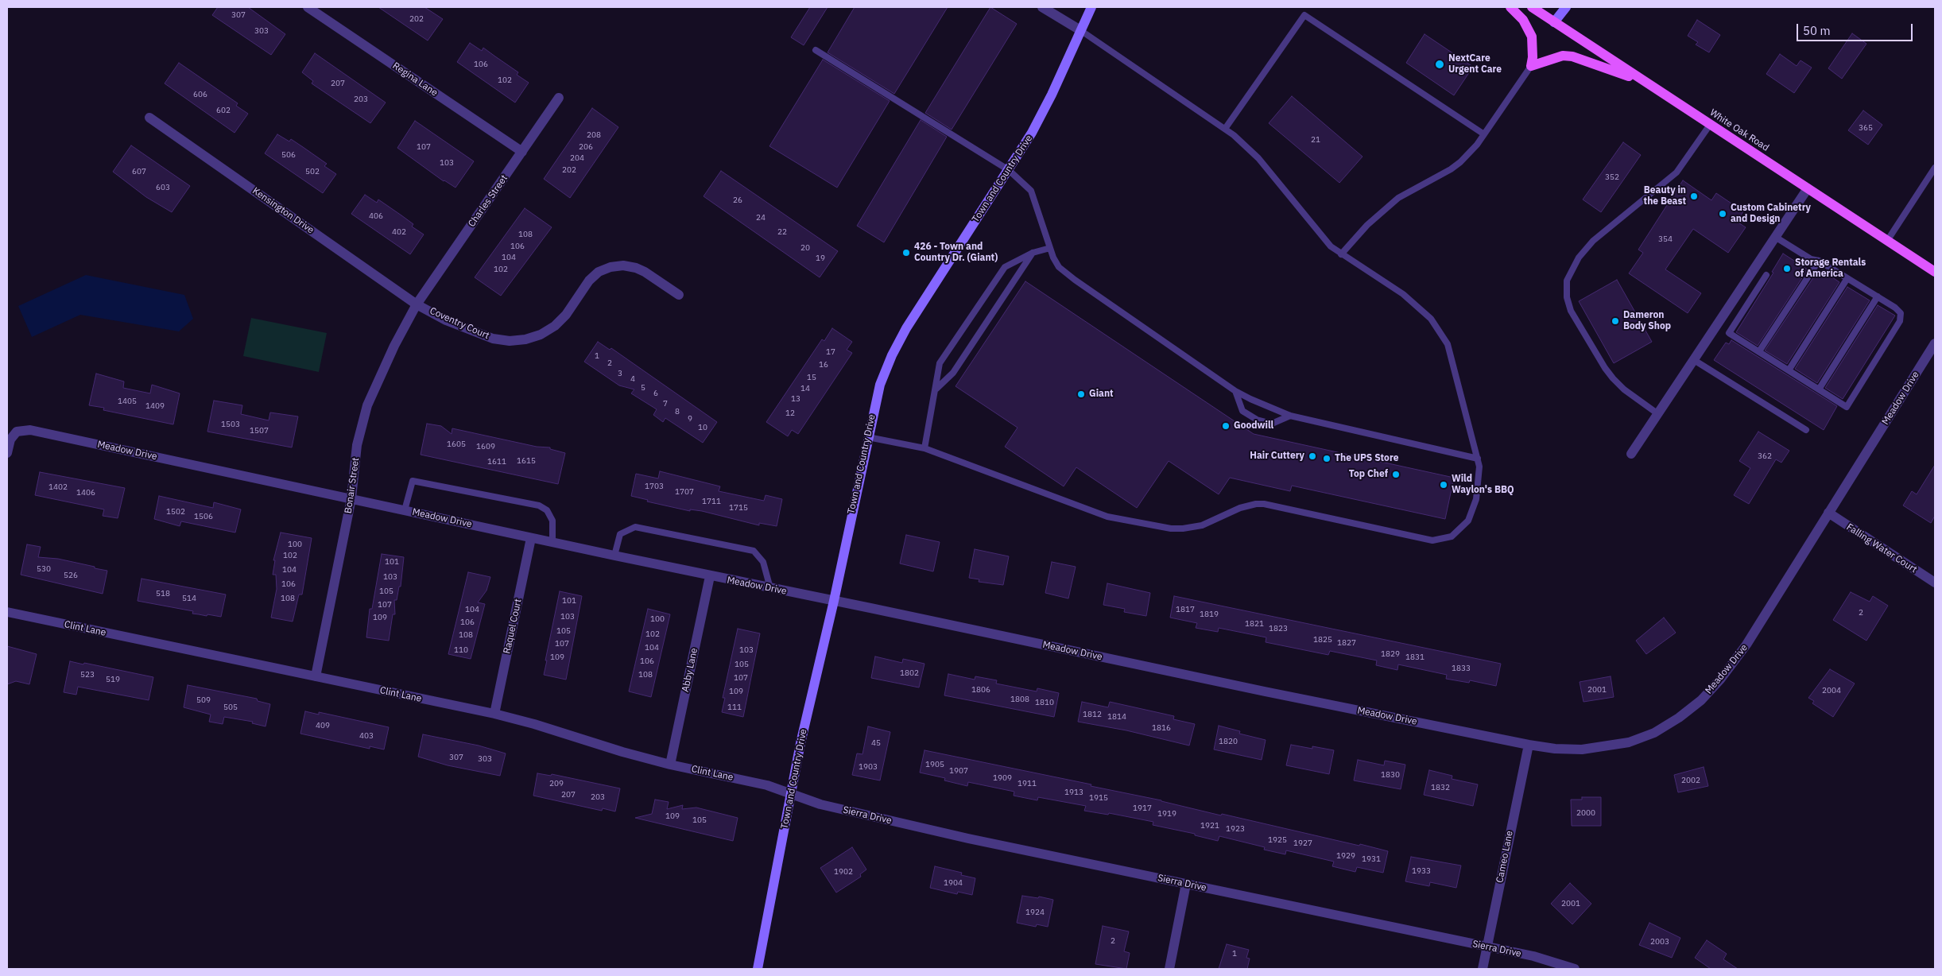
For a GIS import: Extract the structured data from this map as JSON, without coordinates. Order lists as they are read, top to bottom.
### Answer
{
  "streets": {
    "main road": ["White Oak Road"],
    "street": [
      "Regina Lane",
      "Town and Country Drive",
      "Charles Street",
      "Kensington Drive",
      "Coventry Court",
      "Meadow Drive",
      "Bonair Street",
      "Falling Water Court",
      "Raquel Court",
      "Clint Lane",
      "Abby Lane",
      "Sierra Drive",
      "Cameo Lane"
    ]
  },
  "crossings": [
    ["Regina Lane", "Charles Street"],
    ["Town and Country Drive", "Meadow Drive"],
    ["Town and Country Drive", "Clint Lane"],
    ["Town and Country Drive", "Sierra Drive"],
    ["Charles Street", "Kensington Drive"],
    ["Charles Street", "Coventry Court"],
    ["Charles Street", "Bonair Street"],
    ["Kensington Drive", "Coventry Court"],
    ["Kensington Drive", "Bonair Street"],
    ["Coventry Court", "Bonair Street"],
    ["Meadow Drive", "Bonair Street"],
    ["Meadow Drive", "Falling Water Court"],
    ["Meadow Drive", "Raquel Court"],
    ["Meadow Drive", "Abby Lane"],
    ["Meadow Drive", "Cameo Lane"],
    ["Bonair Street", "Clint Lane"],
    ["Raquel Court", "Clint Lane"],
    ["Clint Lane", "Abby Lane"],
    ["Clint Lane", "Sierra Drive"],
    ["Sierra Drive", "Cameo Lane"]
  ],
  "places": [
    "NextCare Urgent Care",
    "Beauty in the Beast",
    "Custom Cabinetry and Design",
    "426 - Town and Country Dr. (Giant)",
    "Storage Rentals of America",
    "Dameron Body Shop",
    "Giant",
    "Goodwill",
    "Hair Cuttery",
    "The UPS Store",
    "Top Chef",
    "Wild Waylon's BBQ"
  ],
  "house_numbers": [
    "307",
    "202",
    "303",
    "106",
    "102",
    "207",
    "606",
    "203",
    "602",
    "365",
    "208",
    "21",
    "107",
    "206",
    "506",
    "204",
    "103",
    "202",
    "607",
    "502",
    "352",
    "603",
    "26",
    "406",
    "24",
    "402",
    "22",
    "108",
    "354",
    "106",
    "20",
    "104",
    "19",
    "102",
    "17",
    "1",
    "2",
    "16",
    "3",
    "15",
    "4",
    "5",
    "14",
    "6",
    "13",
    "1405",
    "7",
    "1409",
    "8",
    "12",
    "9",
    "1503",
    "10",
    "1507",
    "1605",
    "1609",
    "362",
    "1615",
    "1611",
    "1703",
    "1402",
    "1707",
    "1406",
    "1711",
    "1715",
    "1502",
    "1506",
    "100",
    "102",
    "101",
    "530",
    "104",
    "526",
    "103",
    "106",
    "105",
    "518",
    "514",
    "108",
    "101",
    "107",
    "104",
    "1817",
    "2",
    "1819",
    "103",
    "109",
    "100",
    "106",
    "1821",
    "1823",
    "105",
    "102",
    "108",
    "1825",
    "1827",
    "107",
    "104",
    "110",
    "103",
    "1829",
    "109",
    "1831",
    "106",
    "105",
    "1833",
    "1802",
    "523",
    "108",
    "107",
    "519",
    "1806",
    "2001",
    "2004",
    "109",
    "1808",
    "509",
    "1810",
    "505",
    "111",
    "1812",
    "1814",
    "409",
    "1816",
    "403",
    "1820",
    "45",
    "307",
    "303",
    "1905",
    "1903",
    "1907",
    "1830",
    "1909",
    "2002",
    "209",
    "1911",
    "1832",
    "1913",
    "207",
    "203",
    "1915",
    "1917",
    "2000",
    "1919",
    "109",
    "105",
    "1921",
    "1923",
    "1925",
    "1927",
    "1929",
    "1931",
    "1933",
    "1902",
    "1904",
    "2001",
    "1924",
    "2",
    "2003",
    "1"
  ],
  "scale_bar": "50 m"
}
